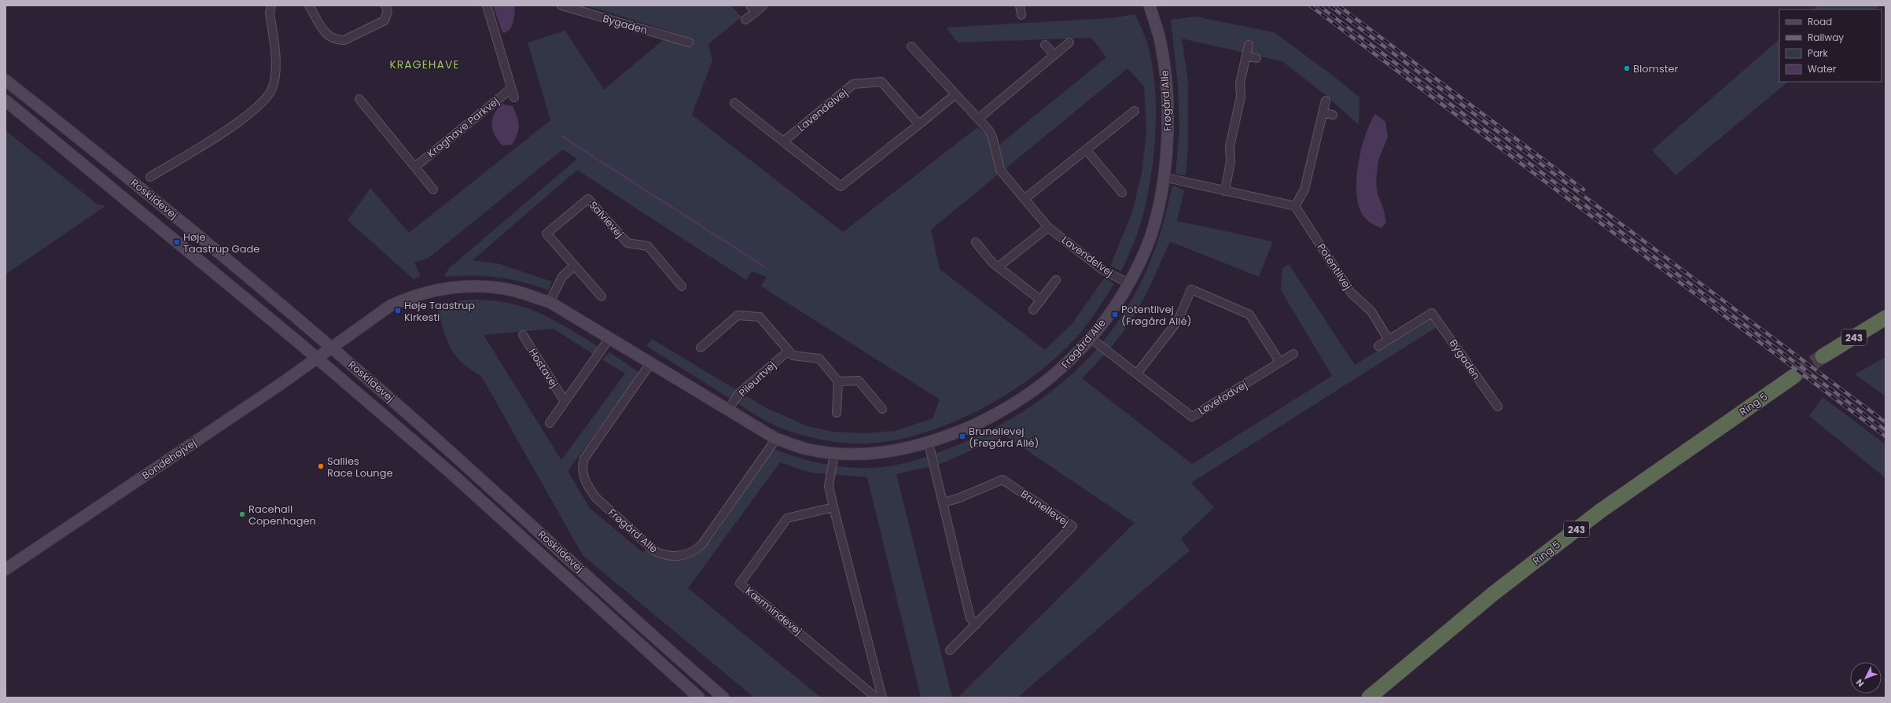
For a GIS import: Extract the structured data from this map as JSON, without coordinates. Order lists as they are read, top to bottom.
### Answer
{
  "streets": {
    "highway": ["243", "Ring 5"],
    "main road": ["Frøgård Alle", "Roskildevej", "Bondehøjvej"],
    "street": [
      "Bygaden",
      "Lavendelvej",
      "Kraghave Parkvej",
      "Salvievej",
      "Potentilvej",
      "Hostavej",
      "Pileurtvej",
      "Løvefodvej",
      "Brunellevej",
      "Kærmindevej"
    ]
  },
  "crossings": [
    ["Bygaden", "Potentilvej"],
    ["Frøgård Alle", "Lavendelvej"],
    ["Frøgård Alle", "Roskildevej"],
    ["Frøgård Alle", "Hostavej"],
    ["Frøgård Alle", "Pileurtvej"],
    ["Frøgård Alle", "Løvefodvej"],
    ["Frøgård Alle", "Bondehøjvej"],
    ["Roskildevej", "Bondehøjvej"]
  ],
  "districts": ["KRAGEHAVE"],
  "places": {
    "other": ["Blomster", "Sallies Race Lounge", "Racehall Copenhagen"],
    "transit": [
      "Høje Taastrup Gade",
      "Høje Taastrup Kirkesti",
      "Potentilvej (Frøgård Allé)",
      "Brunellevej (Frøgård Allé)"
    ]
  },
  "legend": [
    "Road",
    "Railway",
    "Park",
    "Water"
  ],
  "north": "bottom left"
}
